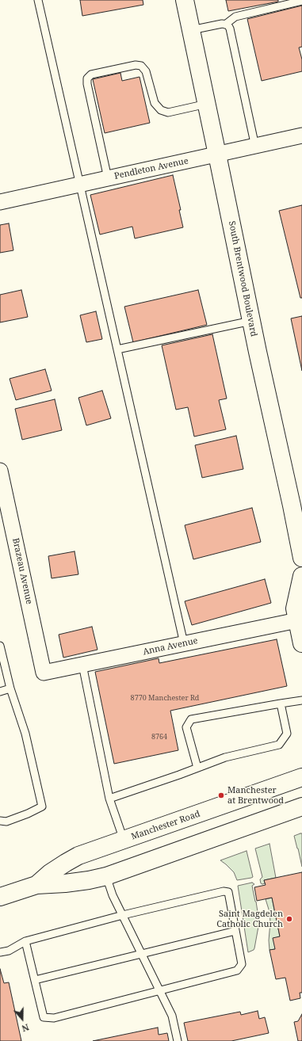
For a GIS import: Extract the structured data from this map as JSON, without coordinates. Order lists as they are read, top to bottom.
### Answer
{
  "streets": {
    "main road": ["South Brentwood Boulevard", "Manchester Road"],
    "street": ["Pendleton Avenue", "Brazeau Avenue", "Anna Avenue"]
  },
  "crossings": [
    ["Pendleton Avenue", "South Brentwood Boulevard"],
    ["Brazeau Avenue", "Anna Avenue"]
  ],
  "places": ["Manchester at Brentwood", "Saint Magdelen Catholic Church"],
  "house_numbers": ["8770 Manchester Rd", "8764"],
  "north": "bottom"
}
